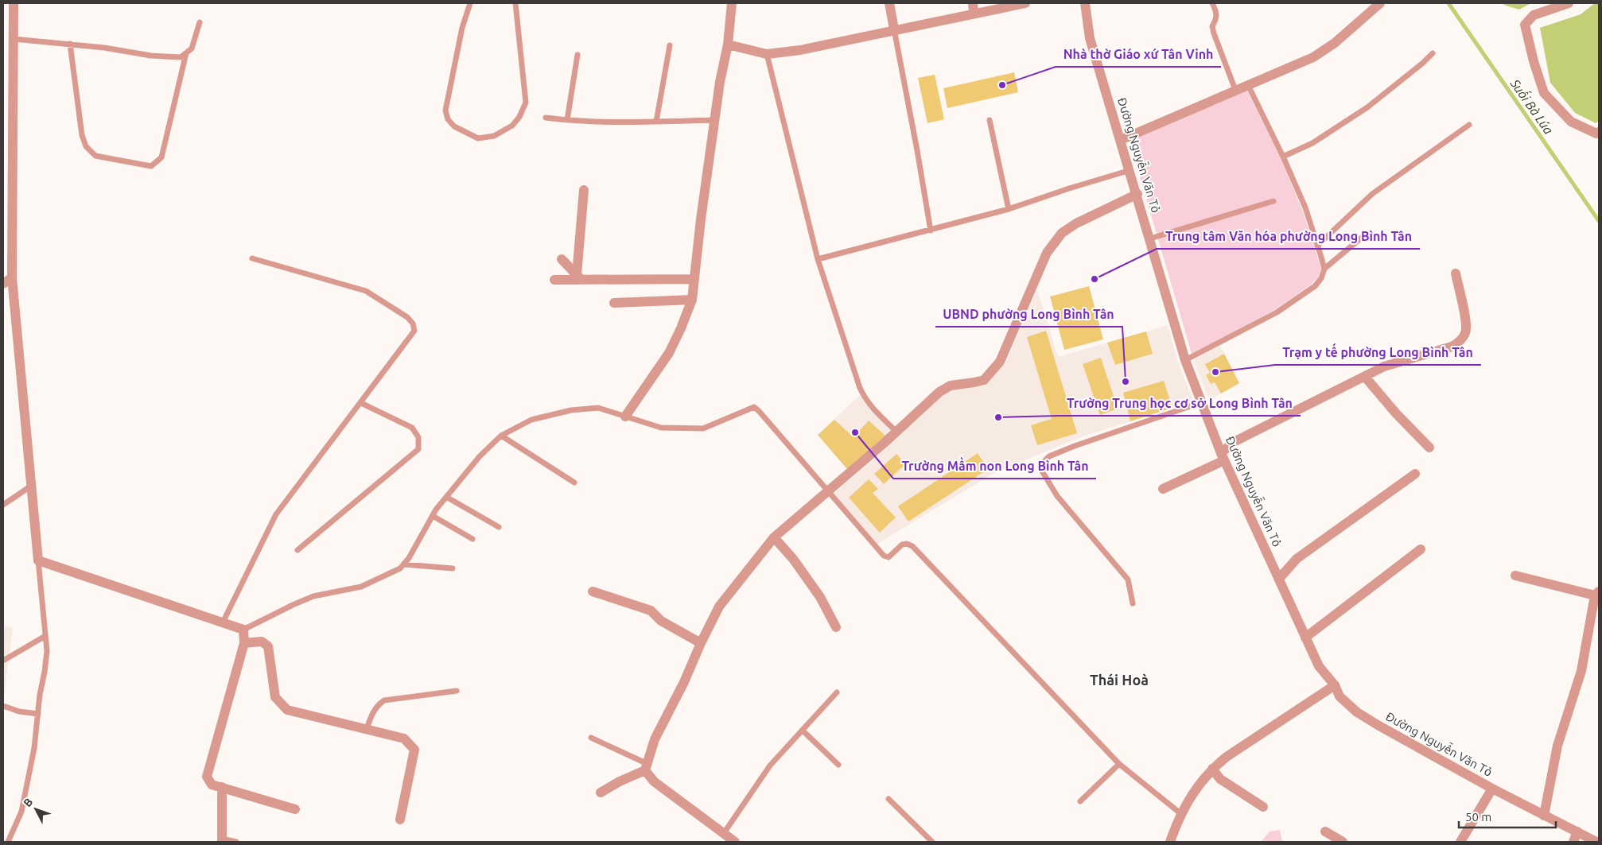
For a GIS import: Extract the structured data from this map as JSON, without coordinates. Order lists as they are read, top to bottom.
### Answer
{
  "streets": {
    "street": ["Đường Nguyễn Văn Tỏ"]
  },
  "districts": ["Thái Hoà"],
  "water": ["Suối Bà Lúa"],
  "places": [
    "Nhà thờ Giáo xứ Tân Vinh",
    "Trung tâm Văn hóa phường Long Bình Tân",
    "Trạm y tế phường Long Bình Tân",
    "UBND phường Long Bình Tân",
    "Trường Trung học cơ sở Long Bình Tân",
    "Trường Mầm non Long Bình Tân"
  ],
  "scale_bar": "50 m",
  "north": "top left"
}
